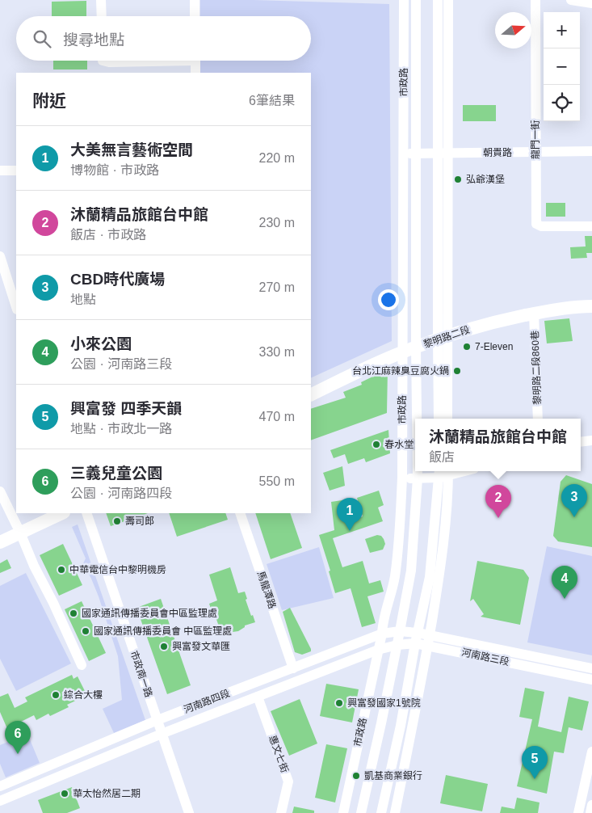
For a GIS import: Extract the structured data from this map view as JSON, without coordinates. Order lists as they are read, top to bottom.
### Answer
{
  "streets": {
    "main road": ["黎明路二段"],
    "street": [
      "市政路",
      "龍門一街",
      "朝貴路",
      "黎明路二段860巷",
      "馬龍潭路",
      "河南路三段",
      "市政南一路",
      "河南路四段",
      "惠文七街"
    ]
  },
  "crossings": [
    ["市政路", "朝貴路"],
    ["市政路", "黎明路二段"],
    ["市政路", "河南路三段"],
    ["市政路", "河南路四段"],
    ["龍門一街", "朝貴路"],
    ["黎明路二段", "黎明路二段860巷"],
    ["馬龍潭路", "河南路四段"],
    ["河南路三段", "河南路四段"],
    ["市政南一路", "河南路四段"],
    ["河南路四段", "惠文七街"]
  ],
  "places": [
    "弘爺漢堡",
    "7-Eleven",
    "台北江麻辣臭豆腐火鍋",
    "春水堂",
    "壽司郎",
    "中華電信台中黎明機房",
    "國家通訊傳播委員會中區監理處",
    "國家通訊傳播委員會 中區監理處",
    "興富發文華匯",
    "綜合大樓",
    "興富發國家1號院",
    "凱基商業銀行",
    "華太怡然居二期"
  ],
  "north": "right",
  "page": {
    "map_buttons": ["+", "−"],
    "search": "搜尋地點",
    "heading": ["附近", "6筆結果"],
    "list": [
      {
        "mark": "1",
        "name": "大美無言藝術空間",
        "note": "博物館 · 市政路",
        "value": "220 m"
      },
      {
        "mark": "2",
        "name": "沐蘭精品旅館台中館",
        "note": "飯店 · 市政路",
        "value": "230 m"
      },
      {
        "mark": "3",
        "name": "CBD時代廣場",
        "note": "地點",
        "value": "270 m"
      },
      {
        "mark": "4",
        "name": "小來公園",
        "note": "公園 · 河南路三段",
        "value": "330 m"
      },
      {
        "mark": "5",
        "name": "興富發 四季天韻",
        "note": "地點 · 市政北一路",
        "value": "470 m"
      },
      {
        "mark": "6",
        "name": "三義兒童公園",
        "note": "公園 · 河南路四段",
        "value": "550 m"
      }
    ],
    "popup": ["沐蘭精品旅館台中館", "飯店"],
    "pins": [
      "3",
      "2",
      "1",
      "4",
      "6",
      "5"
    ]
  }
}
